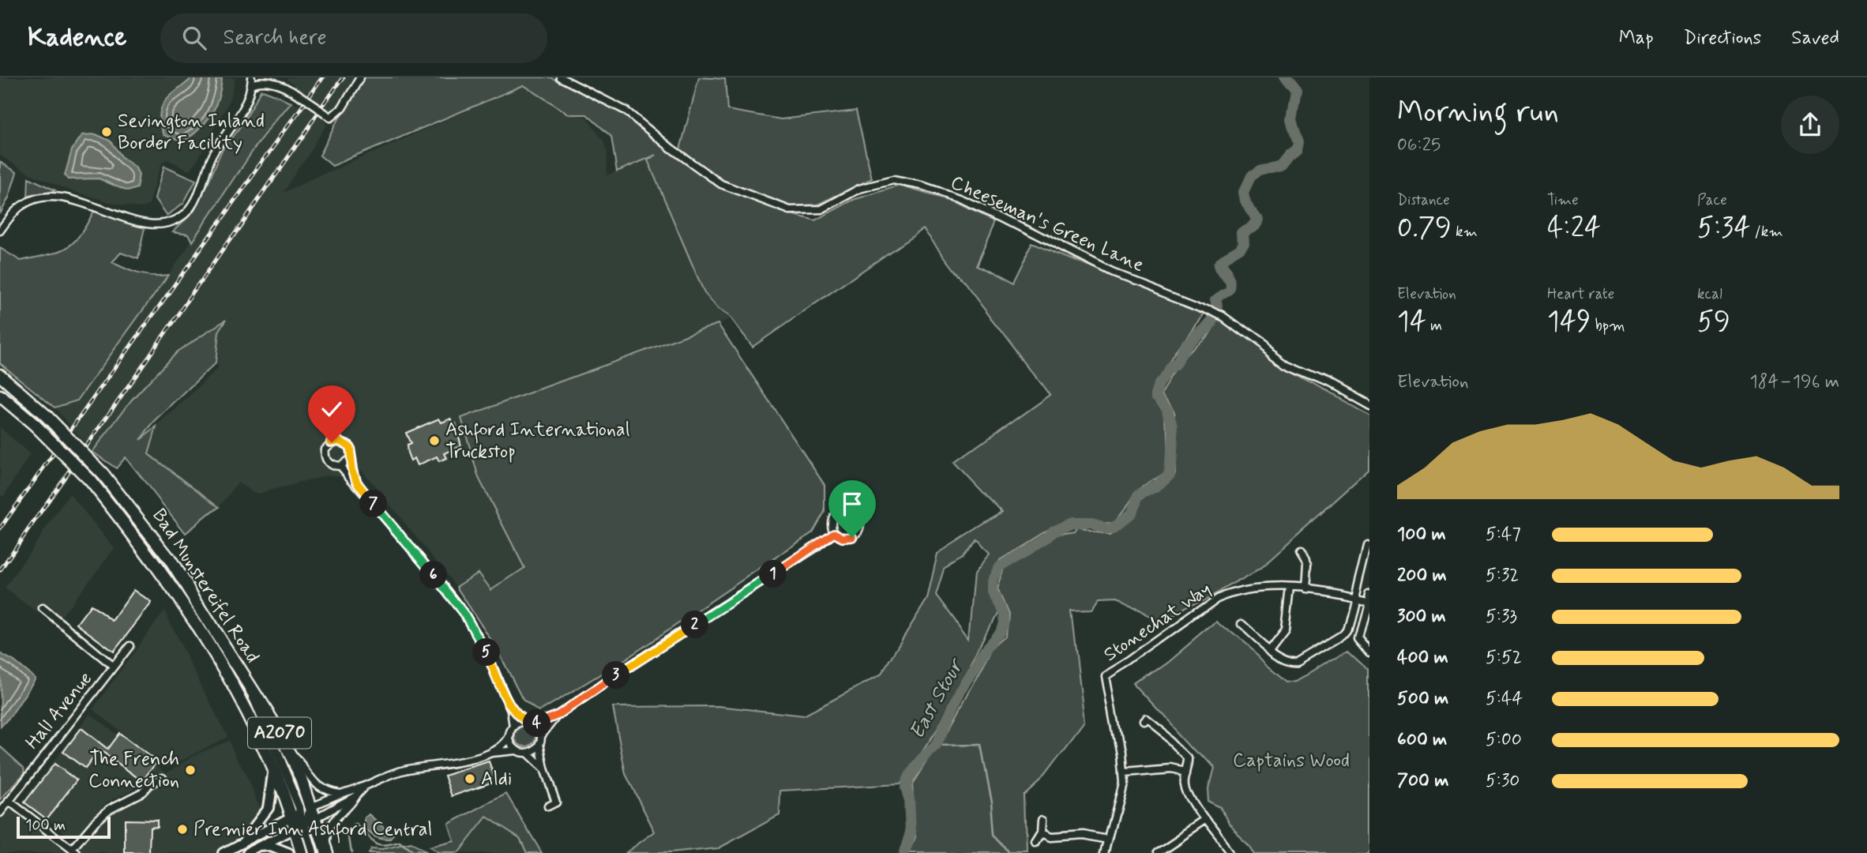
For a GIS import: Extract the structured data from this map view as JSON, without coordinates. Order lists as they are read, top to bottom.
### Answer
{
  "streets": {
    "highway": ["Bad Munstereifel Road", "A2070"],
    "street": ["Cheeseman's Green Lane", "Stonechat Way", "Hall Avenue"]
  },
  "water": ["East Stour"],
  "parks": ["Captains Wood"],
  "places": [
    "Sevington Inland Border Facility",
    "Ashford International Truckstop",
    "The French Connection",
    "Aldi",
    "Premier Inn Ashford Central"
  ],
  "scale_bar": "100 m",
  "page": {
    "header": "Kadence",
    "search": "Search here",
    "nav": ["Map", "Directions", "Saved"],
    "heading": ["Morning run", "06:25"],
    "stats": [
      ["Distance", "0.79 km"],
      ["Time", "4:24"],
      ["Pace", "5:34 /km"],
      ["Elevation", "14 m"],
      ["Heart rate", "149 bpm"],
      ["kcal", "59"]
    ],
    "chart": ["Elevation", "184–196 m"],
    "pins": [
      "7",
      "1",
      "6",
      "2",
      "5",
      "3",
      "4"
    ],
    "list": [
      {
        "name": "100 m",
        "note": "5:47"
      },
      {
        "name": "200 m",
        "note": "5:32"
      },
      {
        "name": "300 m",
        "note": "5:33"
      },
      {
        "name": "400 m",
        "note": "5:52"
      },
      {
        "name": "500 m",
        "note": "5:44"
      },
      {
        "name": "600 m",
        "note": "5:00"
      },
      {
        "name": "700 m",
        "note": "5:30"
      }
    ],
    "scale": "100 m"
  }
}
